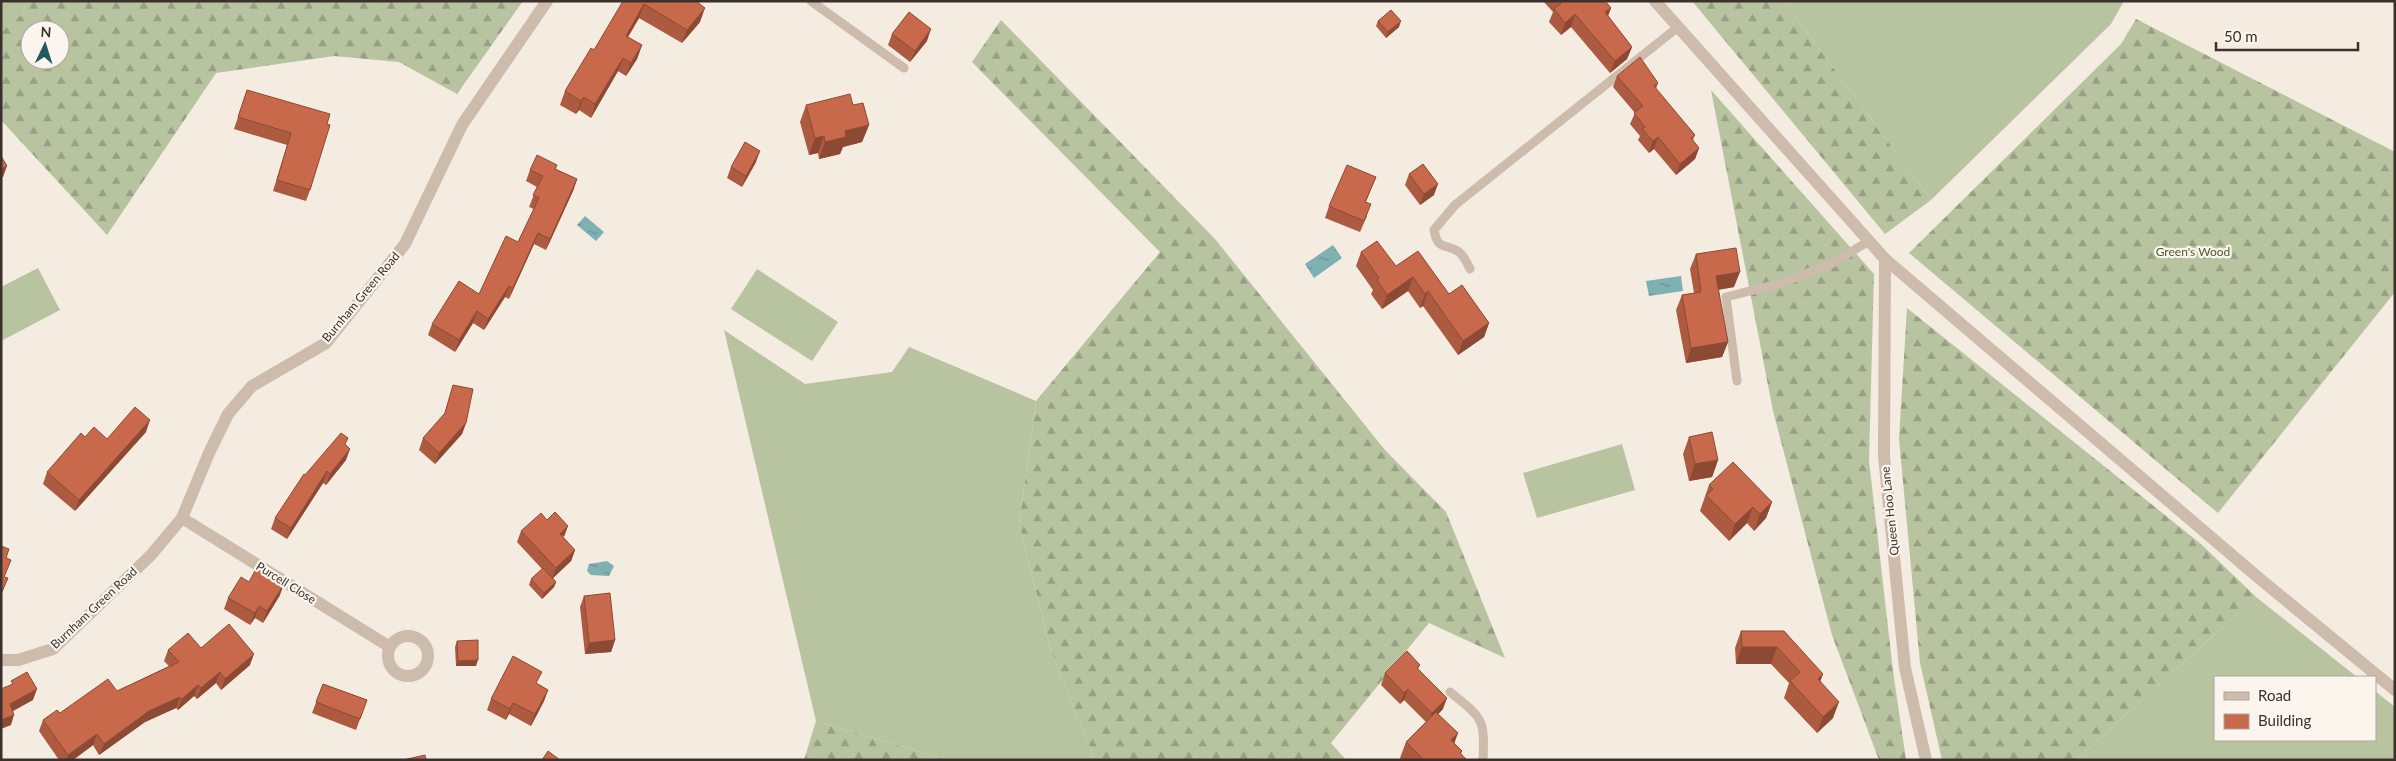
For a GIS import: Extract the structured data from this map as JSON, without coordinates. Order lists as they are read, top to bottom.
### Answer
{
  "streets": {
    "street": ["Burnham Green Road", "Queen Hoo Lane", "Purcell Close"]
  },
  "crossings": [
    ["Burnham Green Road", "Purcell Close"]
  ],
  "parks": ["Green's Wood"],
  "legend": ["Road", "Building"],
  "scale_bar": "50 m",
  "north": "top"
}
